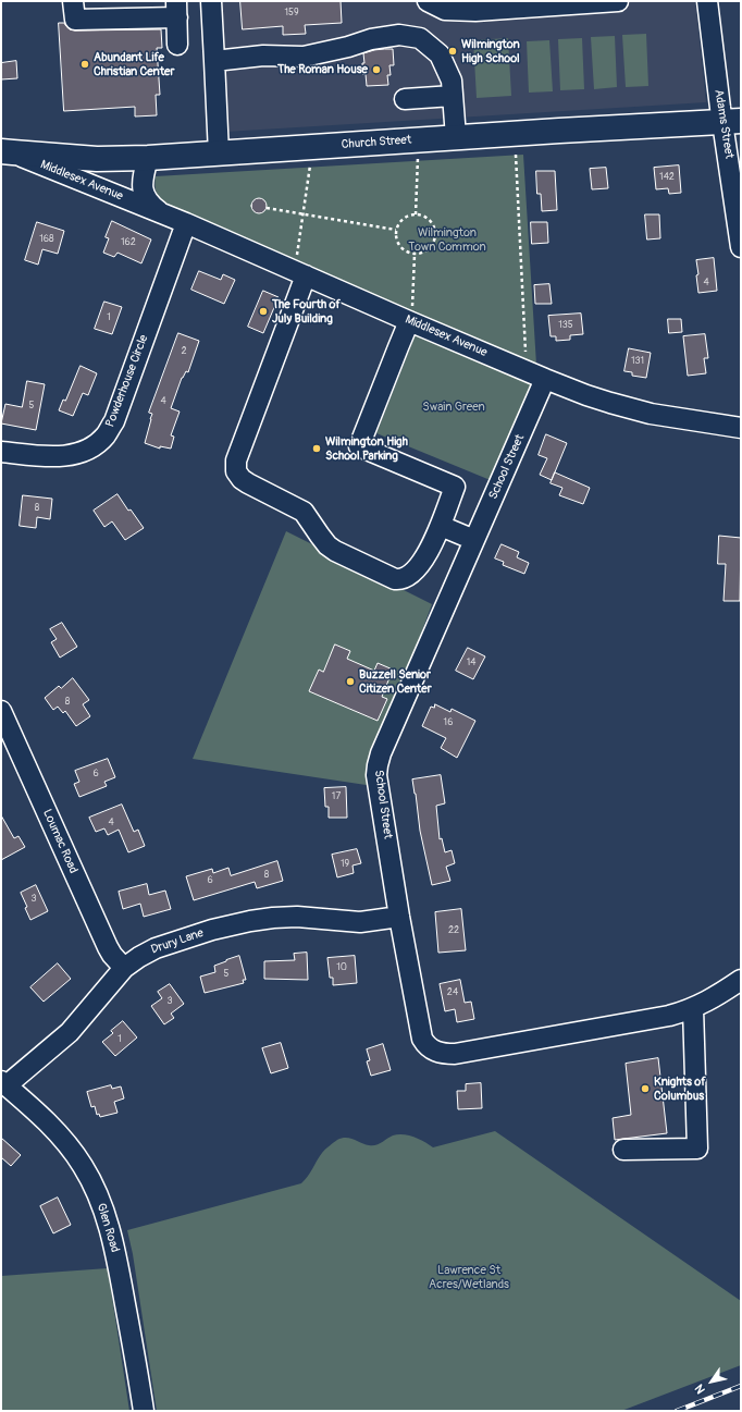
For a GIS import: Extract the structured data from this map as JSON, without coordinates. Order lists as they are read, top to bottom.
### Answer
{
  "streets": {
    "main road": ["Church Street"],
    "street": [
      "Adams Street",
      "Middlesex Avenue",
      "Powderhouse Circle",
      "School Street",
      "Loumac Road",
      "Drury Lane",
      "Glen Road"
    ]
  },
  "crossings": [
    ["Adams Street", "Church Street"],
    ["Church Street", "Middlesex Avenue"],
    ["Middlesex Avenue", "Powderhouse Circle"],
    ["Middlesex Avenue", "School Street"],
    ["School Street", "Drury Lane"],
    ["Loumac Road", "Drury Lane"],
    ["Drury Lane", "Glen Road"]
  ],
  "parks": ["Wilmington Town Common", "Swain Green", "Lawrence St Acres/Wetlands"],
  "places": [
    "Wilmington High School",
    "Abundant Life Christian Center",
    "The Roman House",
    "The Fourth of July Building",
    "Wilmington High School Parking",
    "Buzzell Senior Citizen Center",
    "Knights of Columbus"
  ],
  "house_numbers": [
    "159",
    "142",
    "168",
    "162",
    "4",
    "1",
    "135",
    "2",
    "131",
    "4",
    "5",
    "8",
    "14",
    "8",
    "16",
    "6",
    "17",
    "4",
    "19",
    "8",
    "6",
    "3",
    "22",
    "10",
    "5",
    "24",
    "3",
    "1"
  ],
  "north": "bottom left"
}
